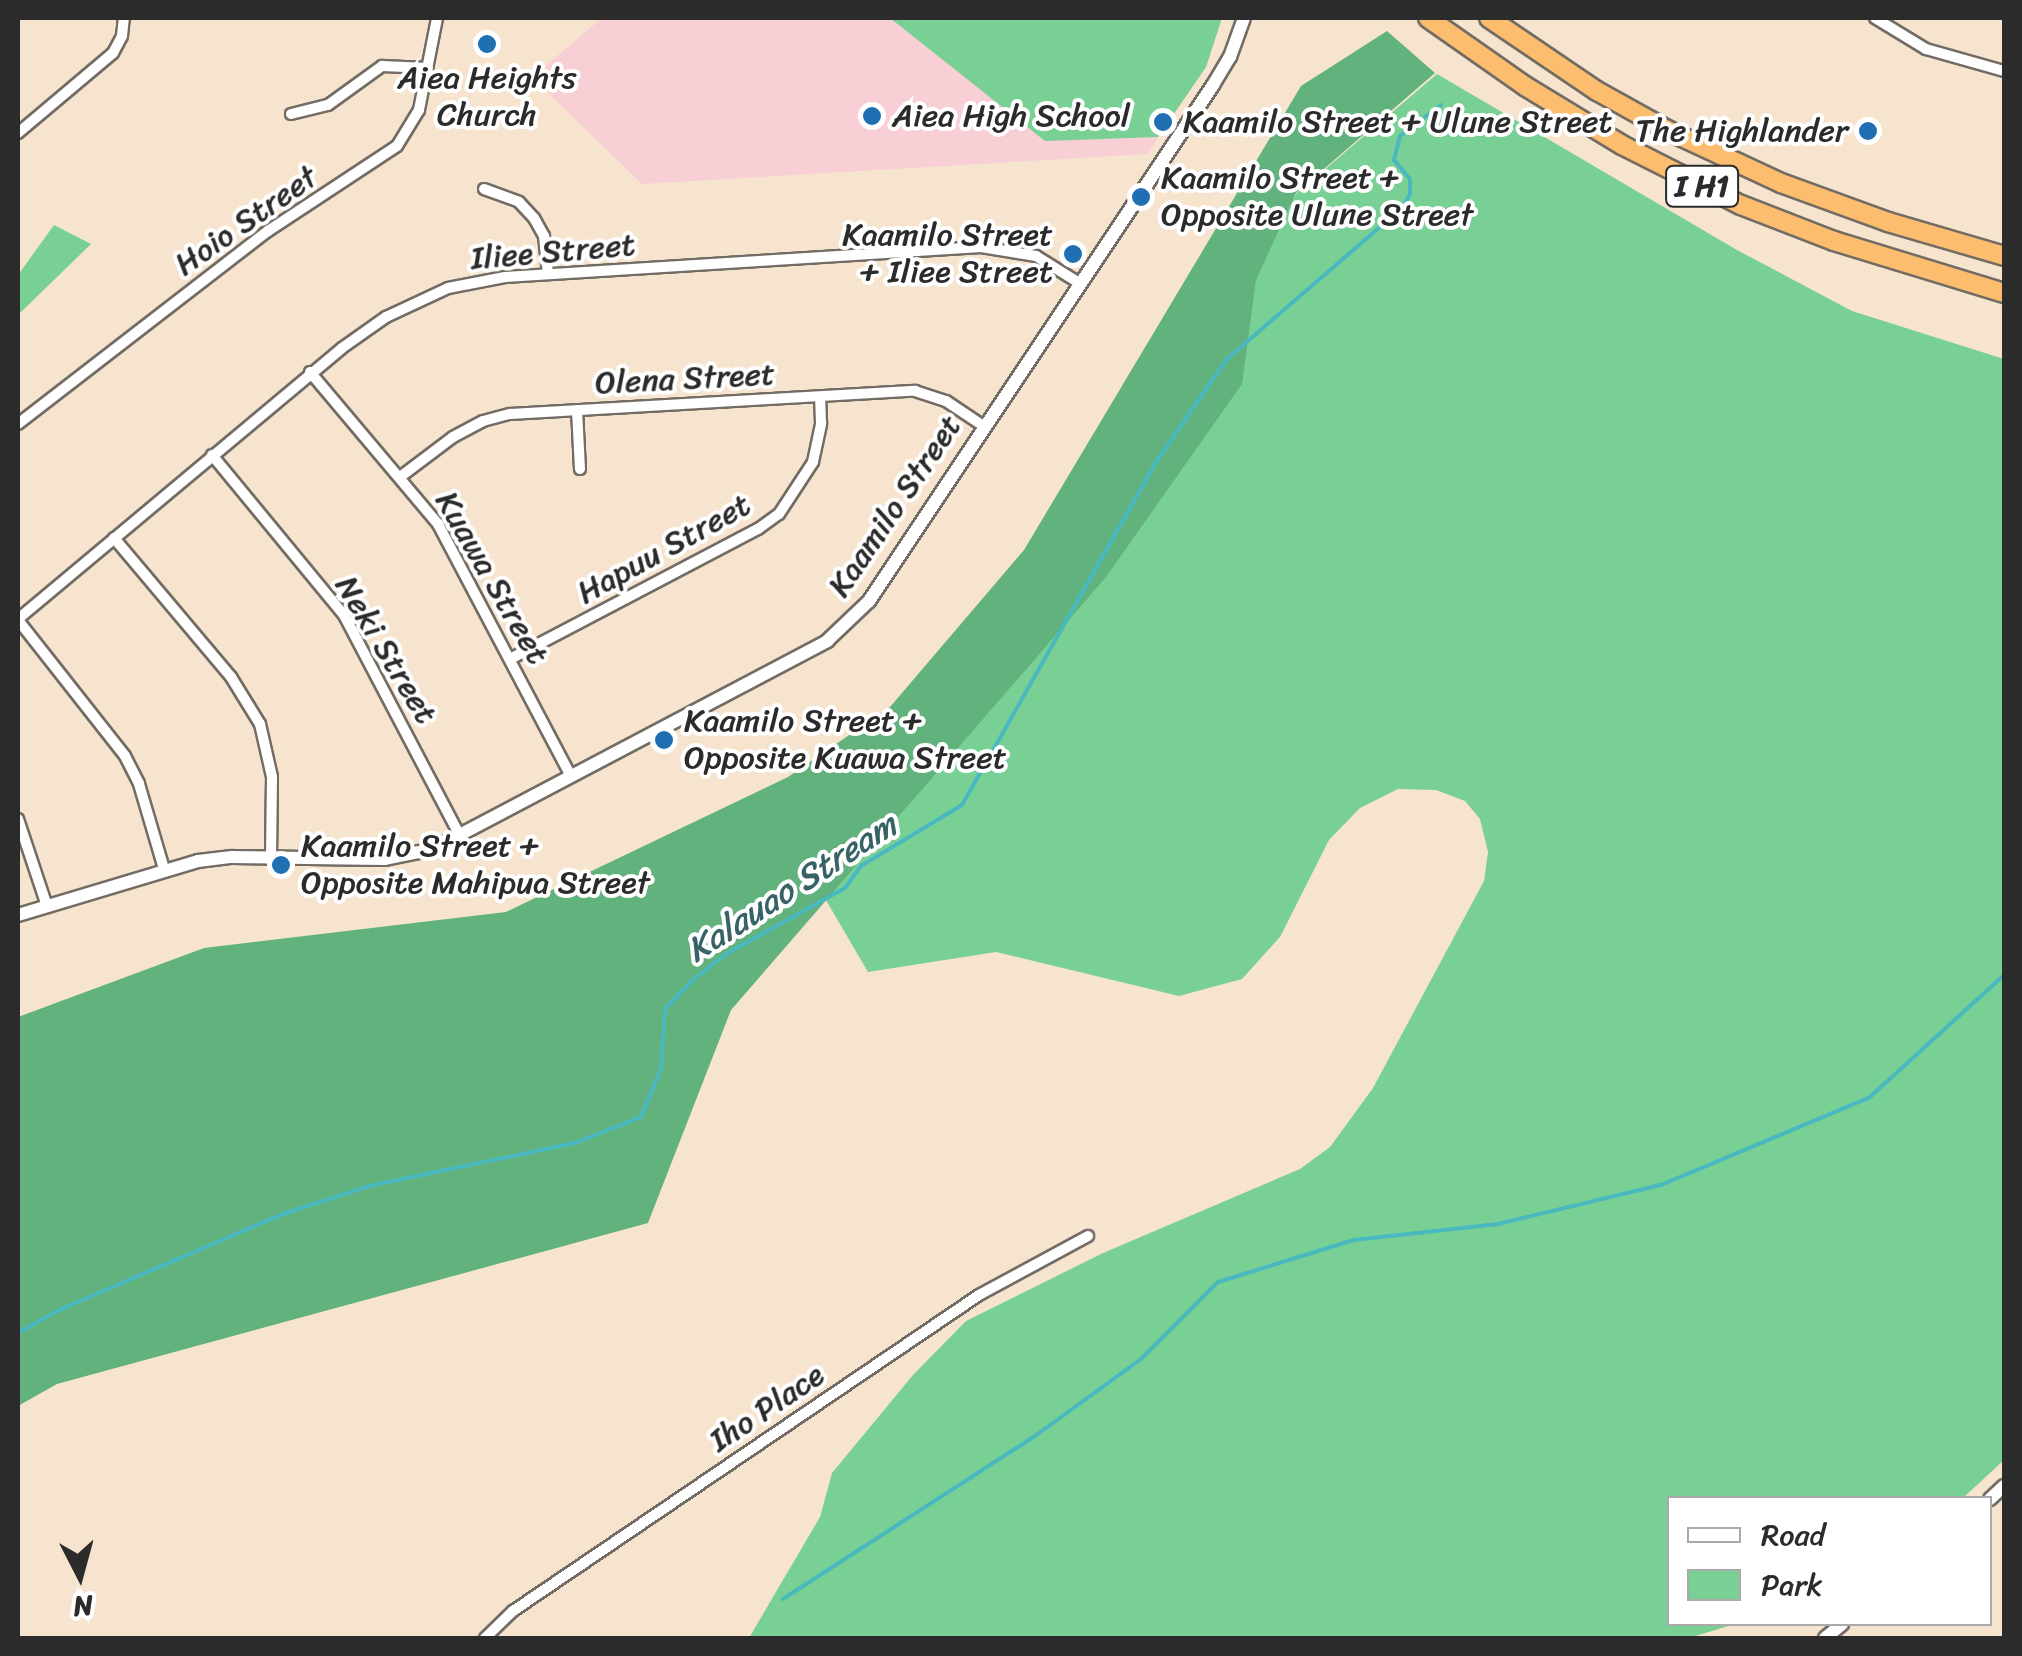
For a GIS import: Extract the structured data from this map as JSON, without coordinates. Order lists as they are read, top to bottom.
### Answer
{
  "streets": {
    "highway": ["I H1"],
    "street": [
      "Hoio Street",
      "Iliee Street",
      "Olena Street",
      "Kaamilo Street",
      "Hapuu Street",
      "Kuawa Street",
      "Neki Street",
      "Iho Place"
    ]
  },
  "crossings": [
    ["Iliee Street", "Kaamilo Street"],
    ["Iliee Street", "Kuawa Street"],
    ["Iliee Street", "Neki Street"],
    ["Olena Street", "Kaamilo Street"],
    ["Olena Street", "Hapuu Street"],
    ["Olena Street", "Kuawa Street"],
    ["Kaamilo Street", "Kuawa Street"],
    ["Kaamilo Street", "Neki Street"],
    ["Hapuu Street", "Kuawa Street"]
  ],
  "water": ["Kalauao Stream"],
  "places": [
    "Aiea Heights Church",
    "Aiea High School",
    "Kaamilo Street + Ulune Street",
    "The Highlander",
    "Kaamilo Street + Opposite Ulune Street",
    "Kaamilo Street + Iliee Street",
    "Kaamilo Street + Opposite Kuawa Street",
    "Kaamilo Street + Opposite Mahipua Street"
  ],
  "legend": ["Road", "Park"],
  "north": "bottom"
}
